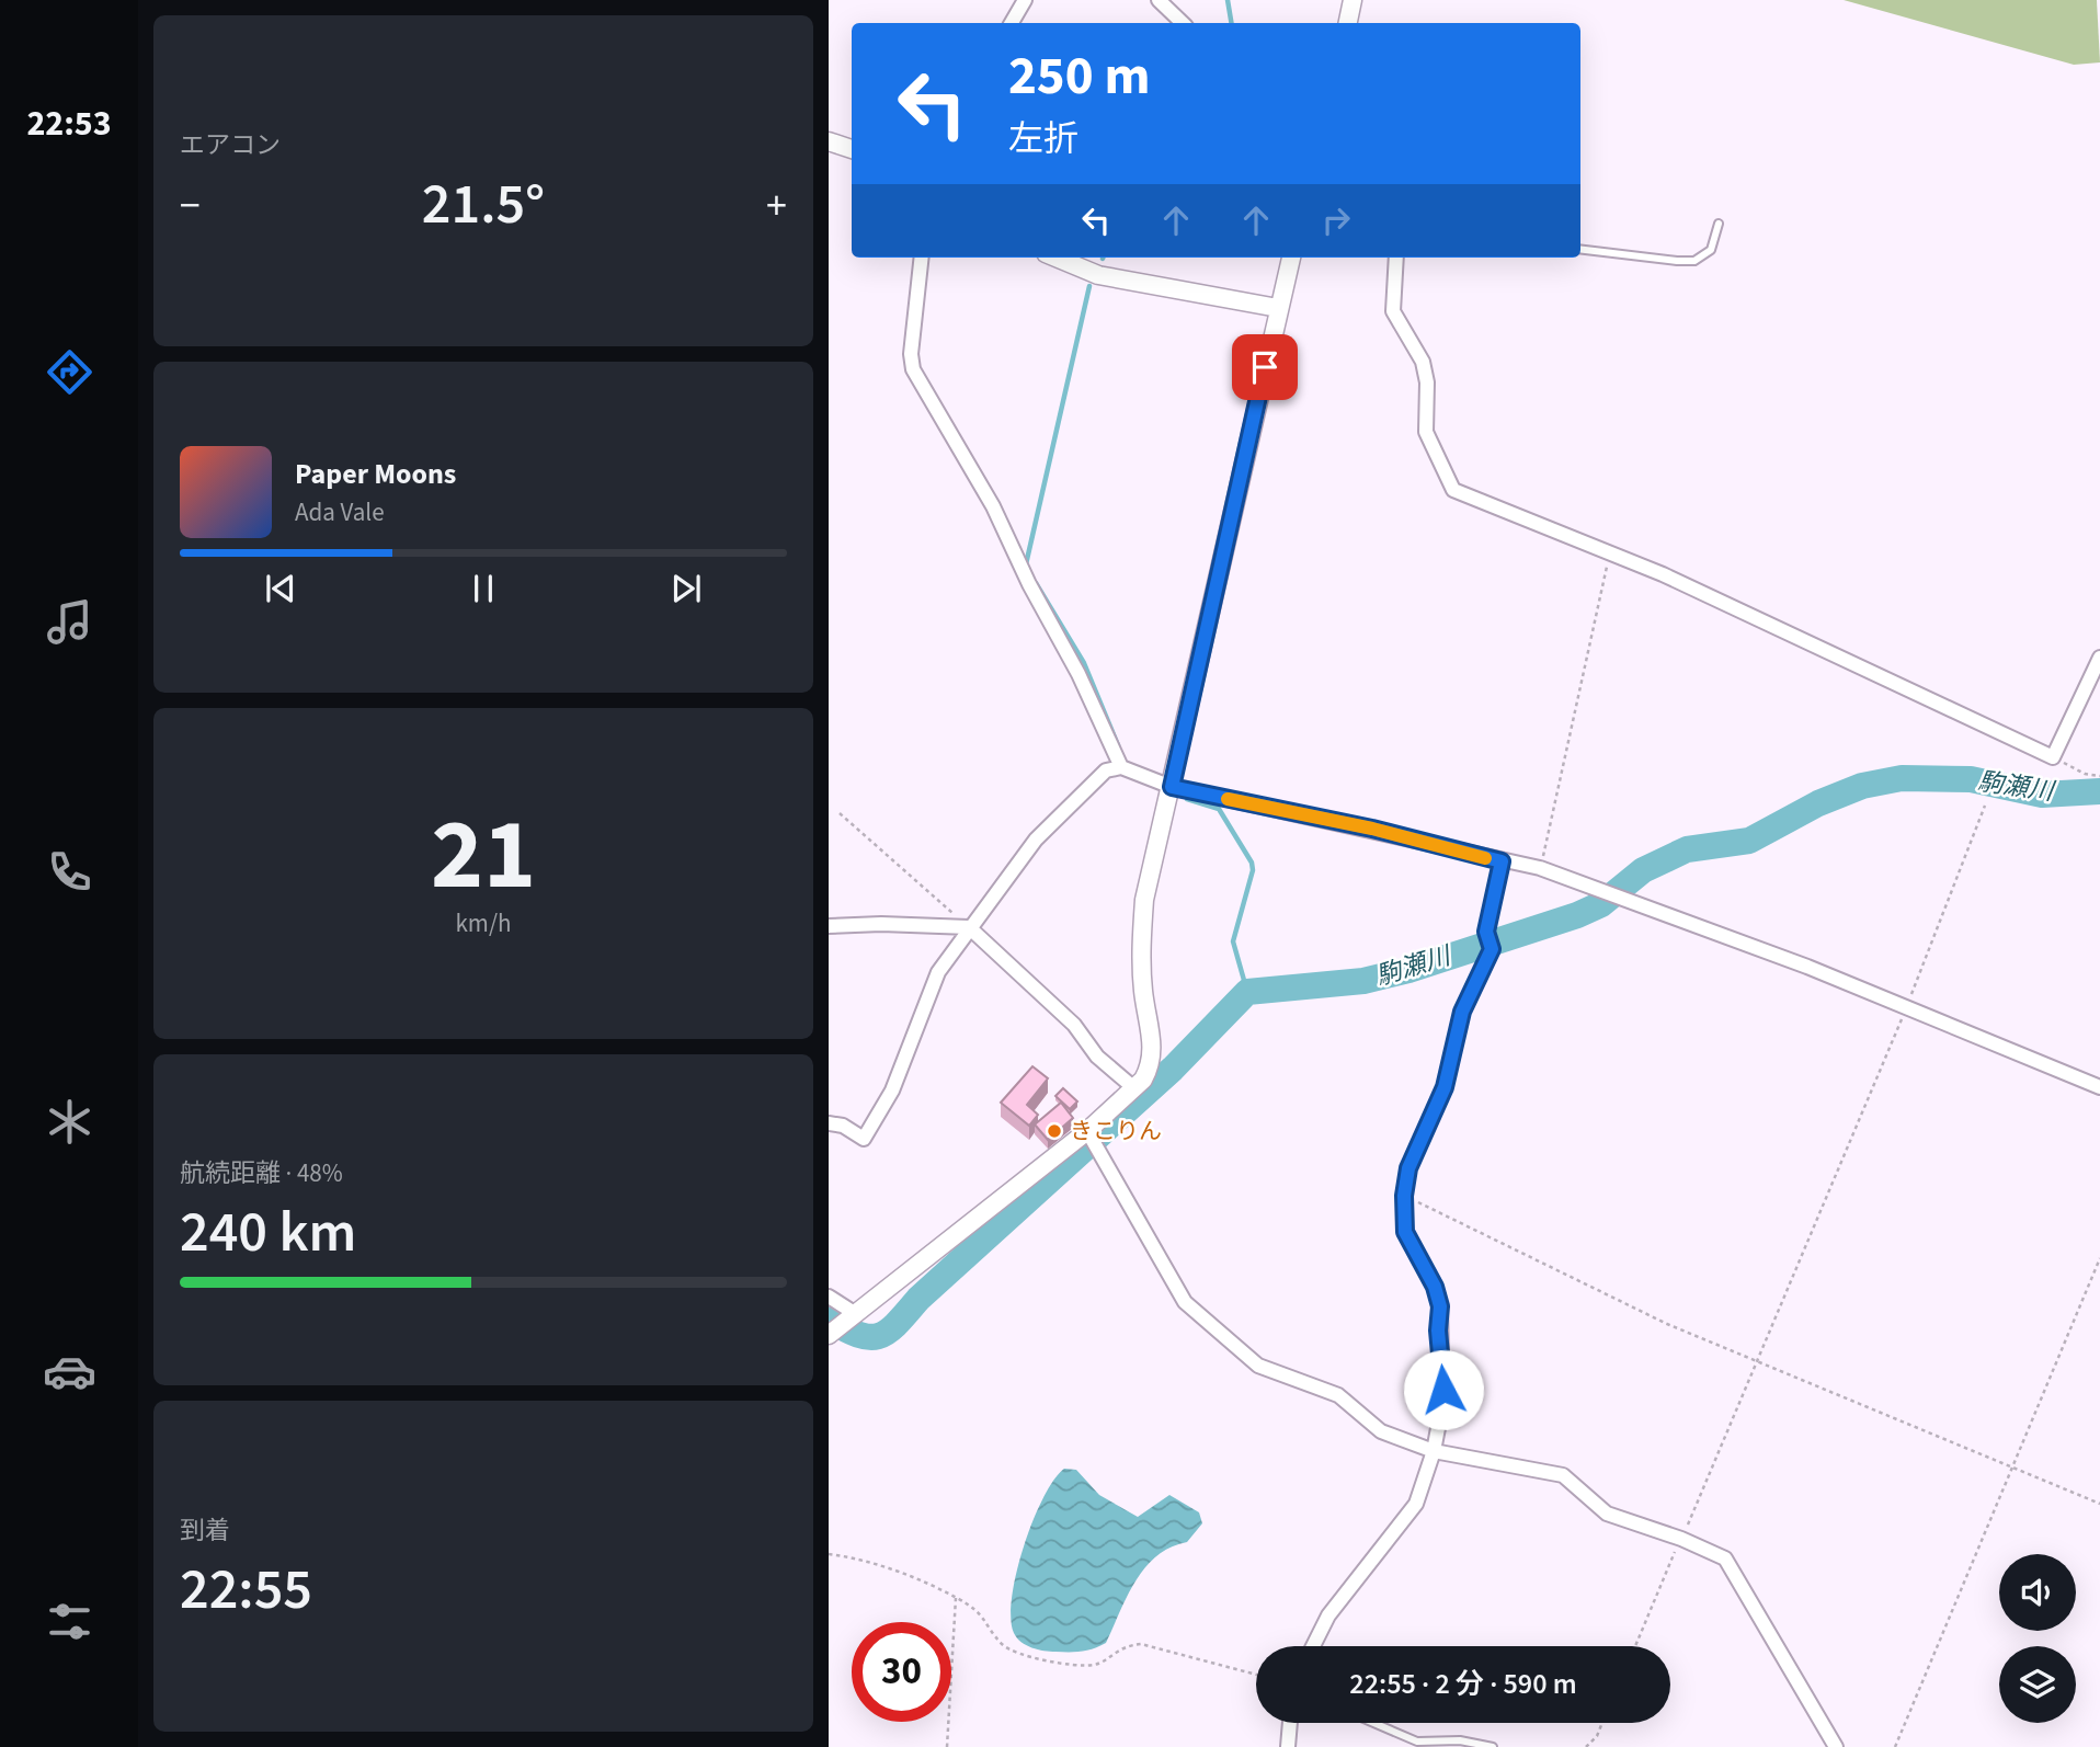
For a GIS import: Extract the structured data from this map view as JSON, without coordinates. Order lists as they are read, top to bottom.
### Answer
{
  "water": ["駒瀬川"],
  "places": ["きこりん"],
  "page": {
    "tabs": "22:53",
    "tile": [
      "エアコン",
      ["21", "km/h"],
      ["航続距離 · 48%", "240 km"],
      ["到着", "22:55"]
    ],
    "turn": ["250 m", "左折"],
    "heat": ["−", "21.5°", "+"],
    "song": ["Paper Moons", "Ada Vale"],
    "limit": "30",
    "trip": "22:55 · 2 分 · 590 m"
  }
}
